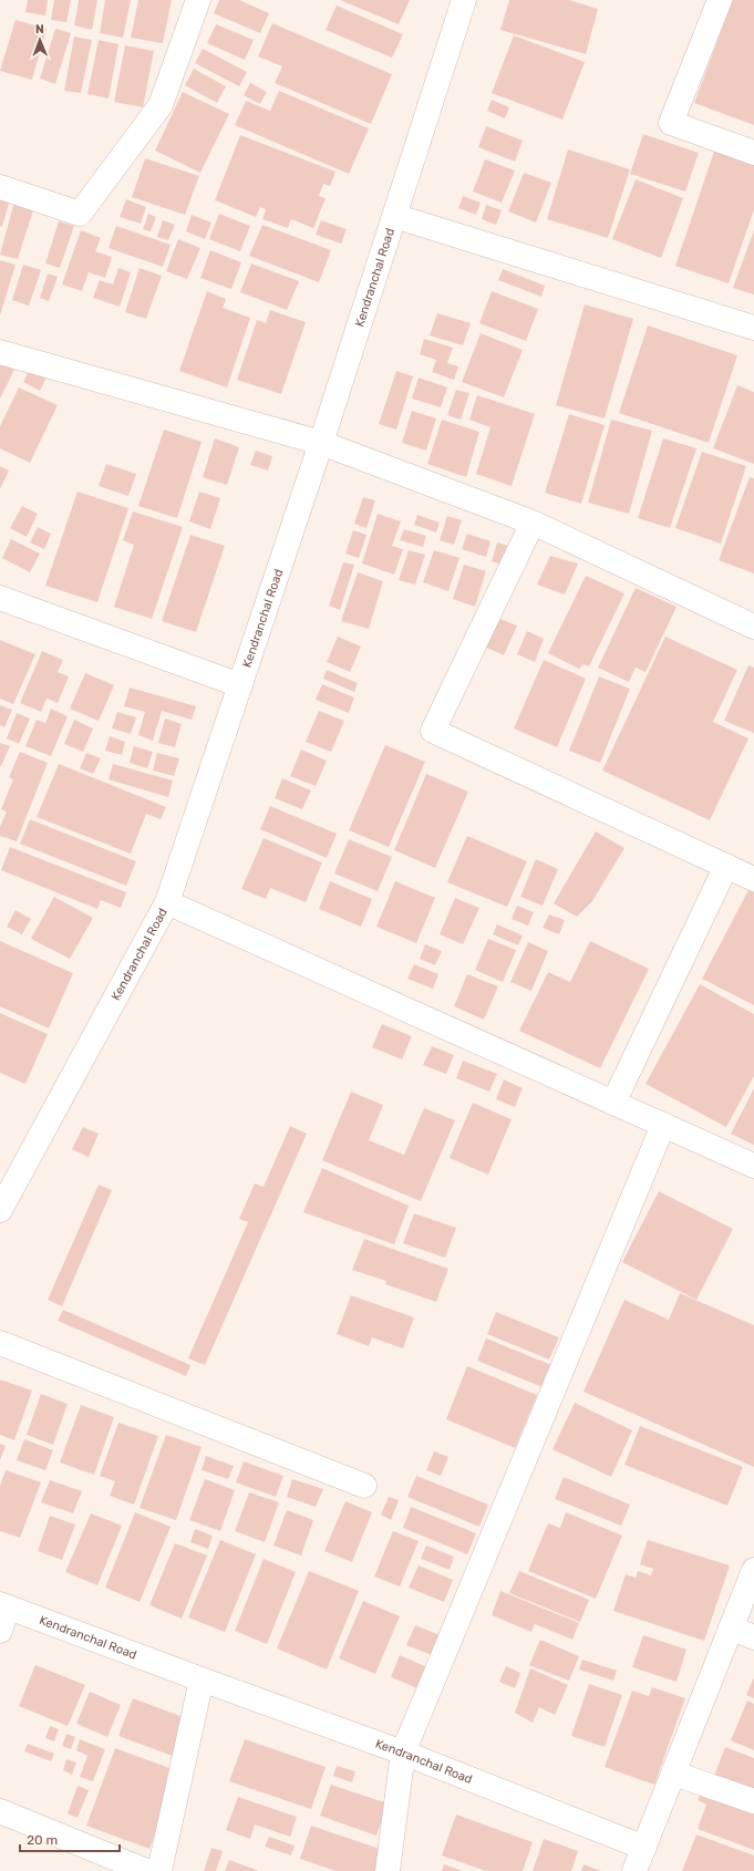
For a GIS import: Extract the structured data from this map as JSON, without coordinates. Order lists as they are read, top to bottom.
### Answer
{
  "streets": {
    "street": ["Kendranchal Road"]
  },
  "scale_bar": "20 m",
  "north": "top"
}
